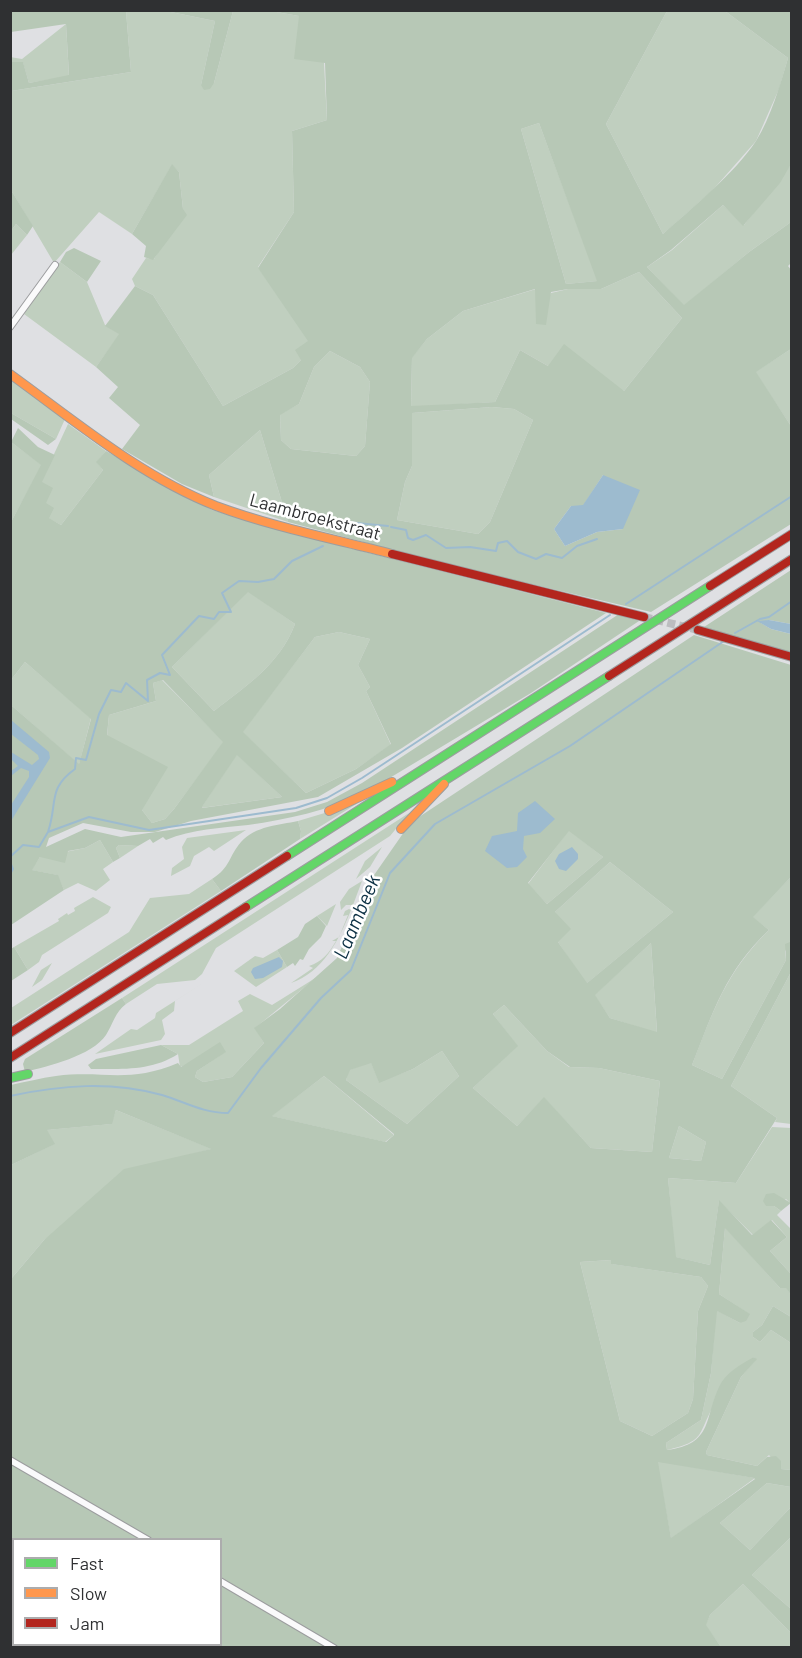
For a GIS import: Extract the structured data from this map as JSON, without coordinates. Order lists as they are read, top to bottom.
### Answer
{
  "streets": {
    "main road": ["Laambroekstraat"]
  },
  "water": ["Laambeek"],
  "legend": ["Fast", "Slow", "Jam"]
}
